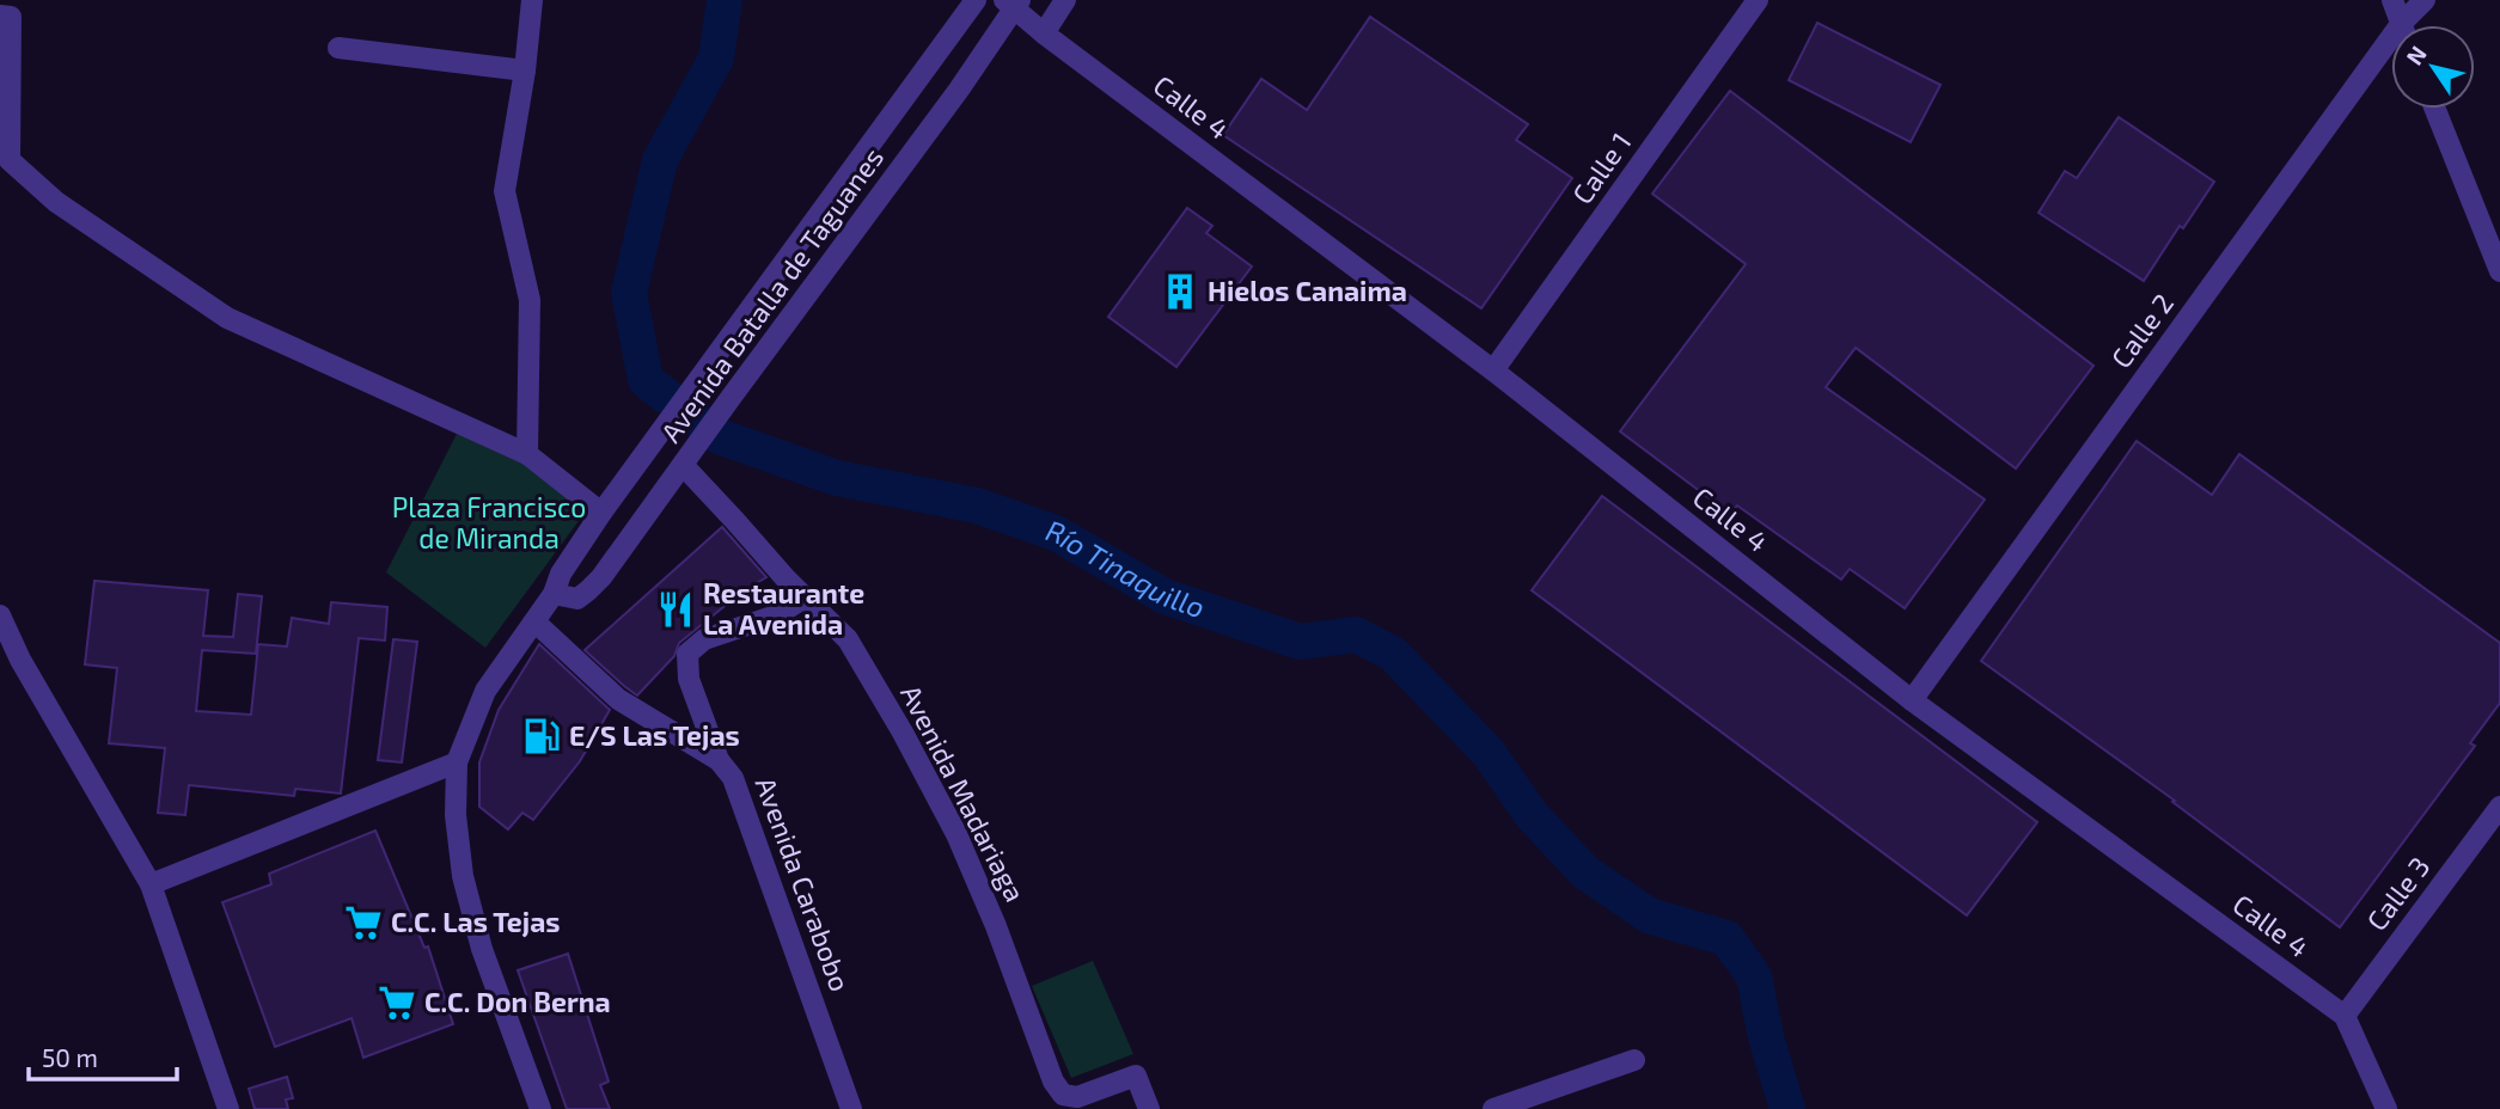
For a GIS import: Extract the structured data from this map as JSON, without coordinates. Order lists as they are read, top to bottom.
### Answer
{
  "streets": {
    "street": [
      "Calle 4",
      "Calle 1",
      "Avenida Batalla de Taguanes",
      "Calle 2",
      "Avenida Madariaga",
      "Avenida Carabobo",
      "Calle 3"
    ]
  },
  "crossings": [
    ["Calle 4", "Calle 1"],
    ["Calle 4", "Avenida Batalla de Taguanes"],
    ["Calle 4", "Calle 2"],
    ["Calle 4", "Calle 3"],
    ["Avenida Batalla de Taguanes", "Avenida Madariaga"],
    ["Avenida Batalla de Taguanes", "Avenida Carabobo"]
  ],
  "water": ["Río Tinaquillo"],
  "parks": ["Plaza Francisco de Miranda"],
  "places": {
    "building": ["Hielos Canaima"],
    "restaurant": ["Restaurante La Avenida"],
    "fuel station": ["E/S Las Tejas"],
    "supermarket": ["C.C. Las Tejas", "C.C. Don Berna"]
  },
  "scale_bar": "50 m",
  "north": "top left"
}
